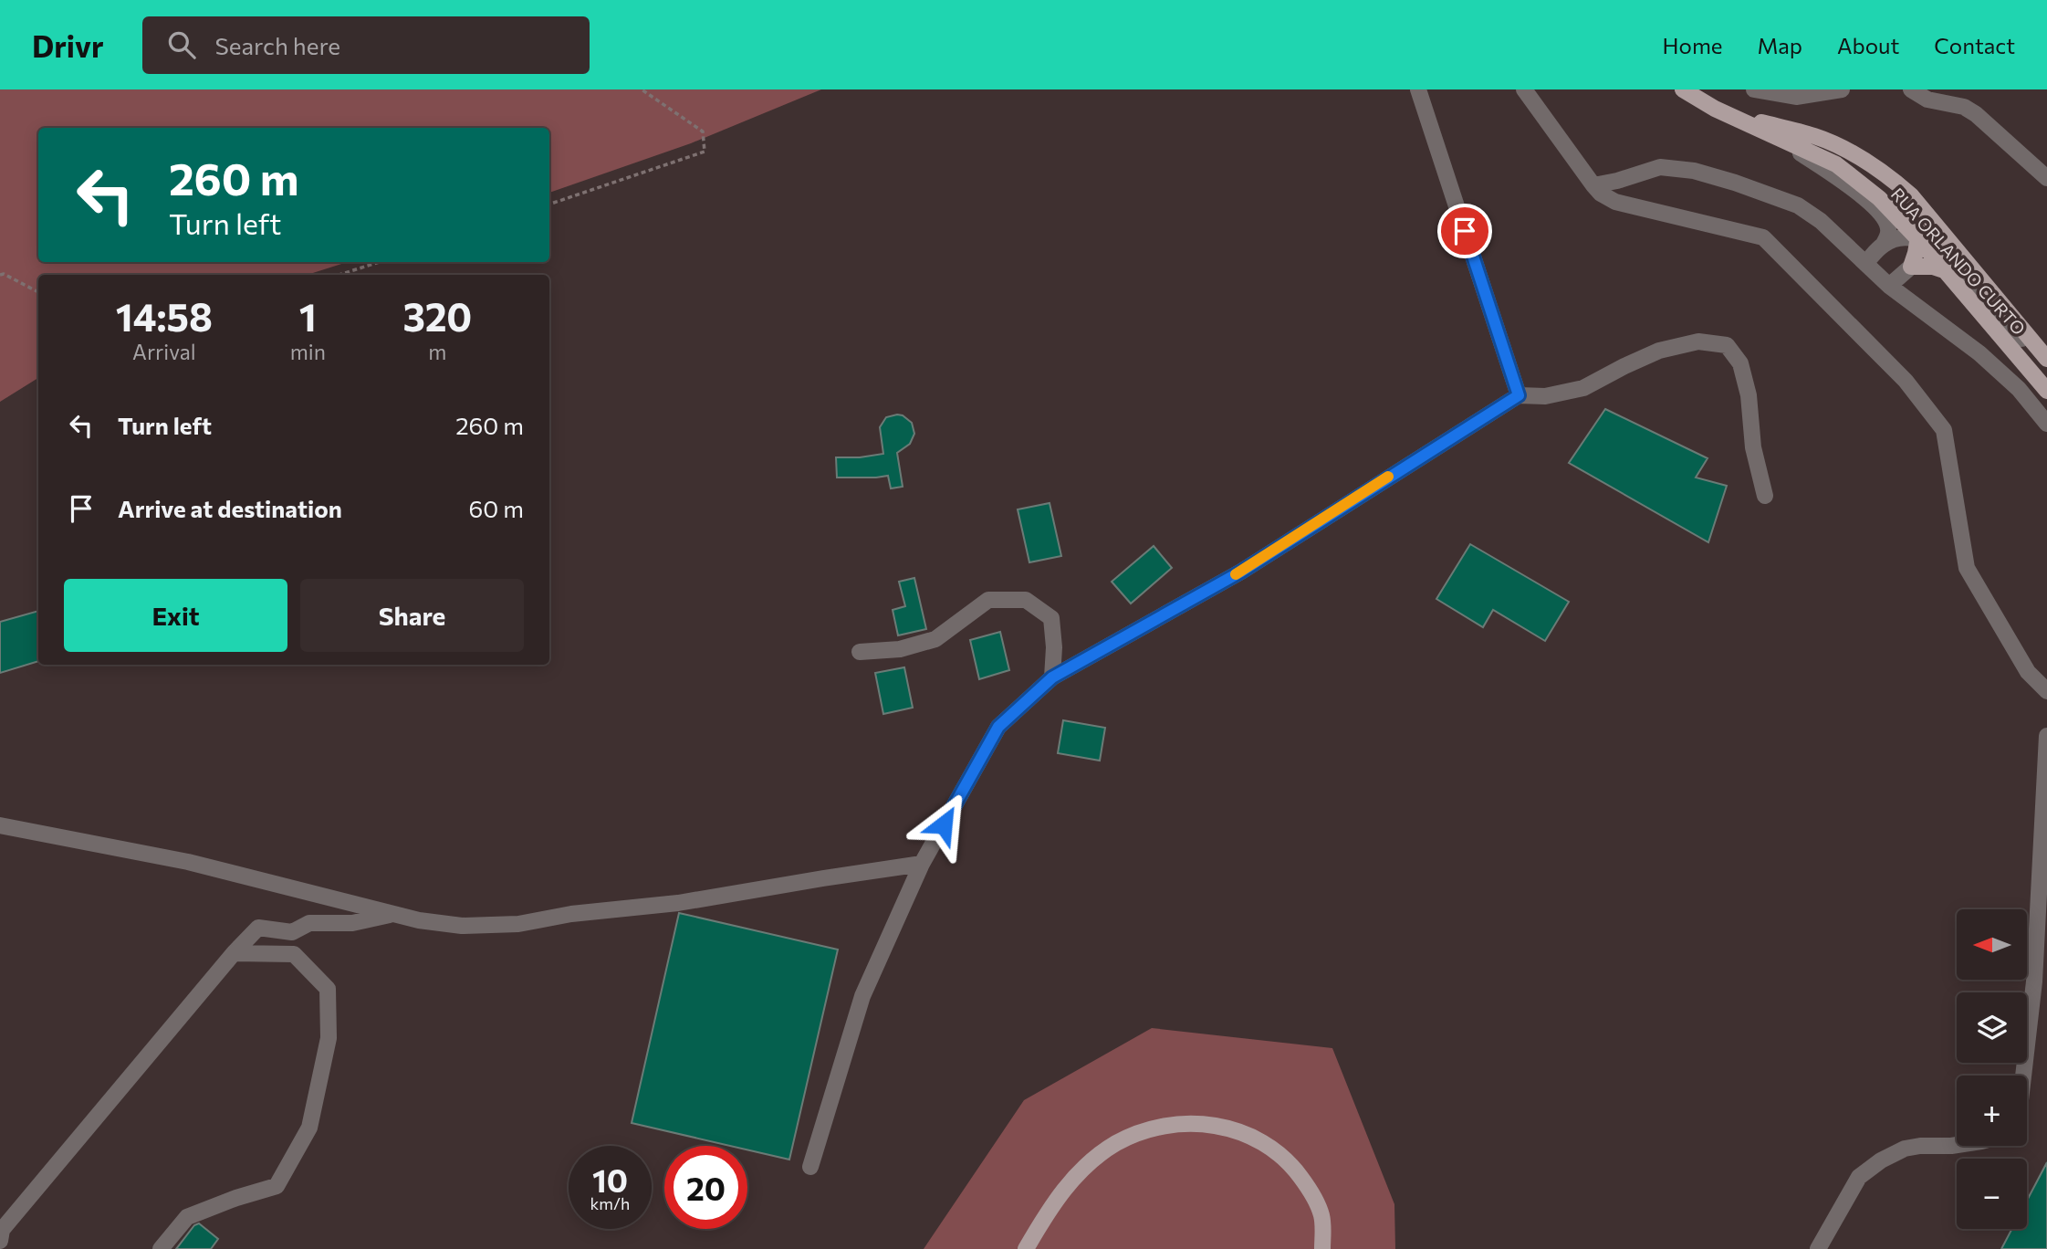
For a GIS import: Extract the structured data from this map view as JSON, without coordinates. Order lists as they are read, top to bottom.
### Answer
{
  "streets": {
    "main road": ["RUA ORLANDO CURTO"]
  },
  "north": "left",
  "page": {
    "header": "Drivr",
    "search": "Search here",
    "nav": [
      "Home",
      "Map",
      "About",
      "Contact"
    ],
    "turn": ["260 m", "Turn left"],
    "eta": [
      "14:58",
      "Arrival",
      "1",
      "min",
      "320",
      "m"
    ],
    "list": [
      {
        "name": "Turn left",
        "value": "260 m"
      },
      {
        "name": "Arrive at destination",
        "value": "60 m"
      }
    ],
    "buttons": ["Exit", "Share"],
    "map_buttons": ["+", "−"],
    "speed": "10 km/h",
    "limit": "20"
  }
}
